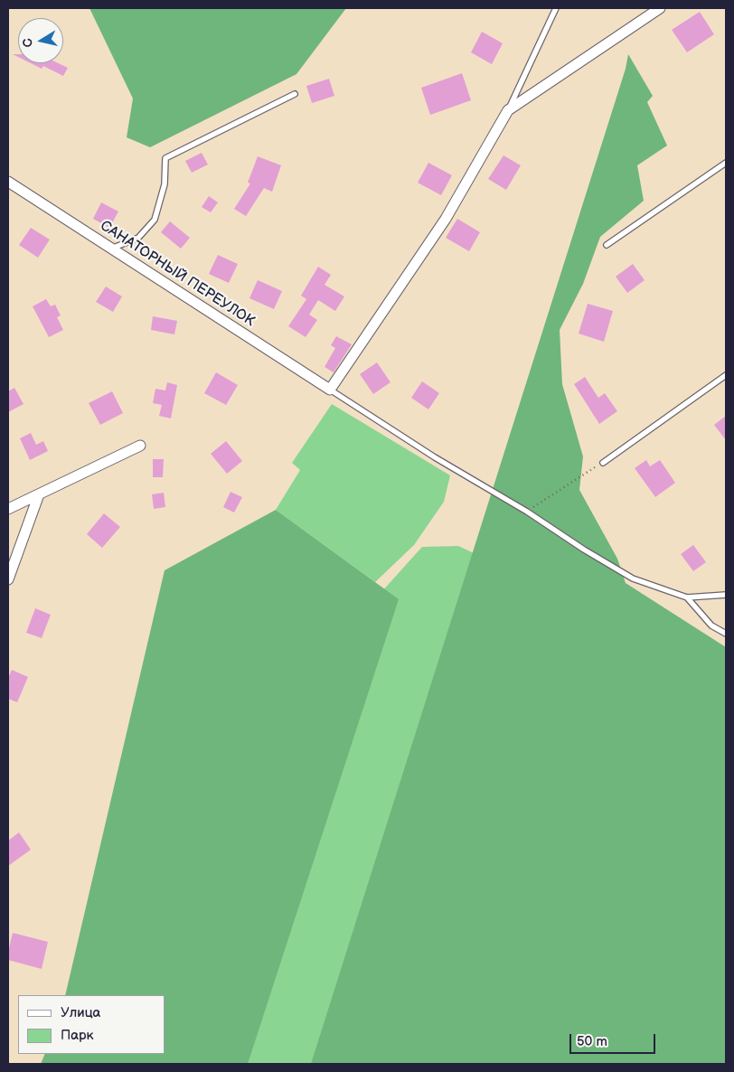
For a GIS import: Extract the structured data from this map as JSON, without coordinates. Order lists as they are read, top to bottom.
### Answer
{
  "streets": {
    "street": ["САНАТОРНЫЙ ПЕРЕУЛОК"]
  },
  "legend": ["Улица", "Парк"],
  "scale_bar": "50 m",
  "north": "left"
}
